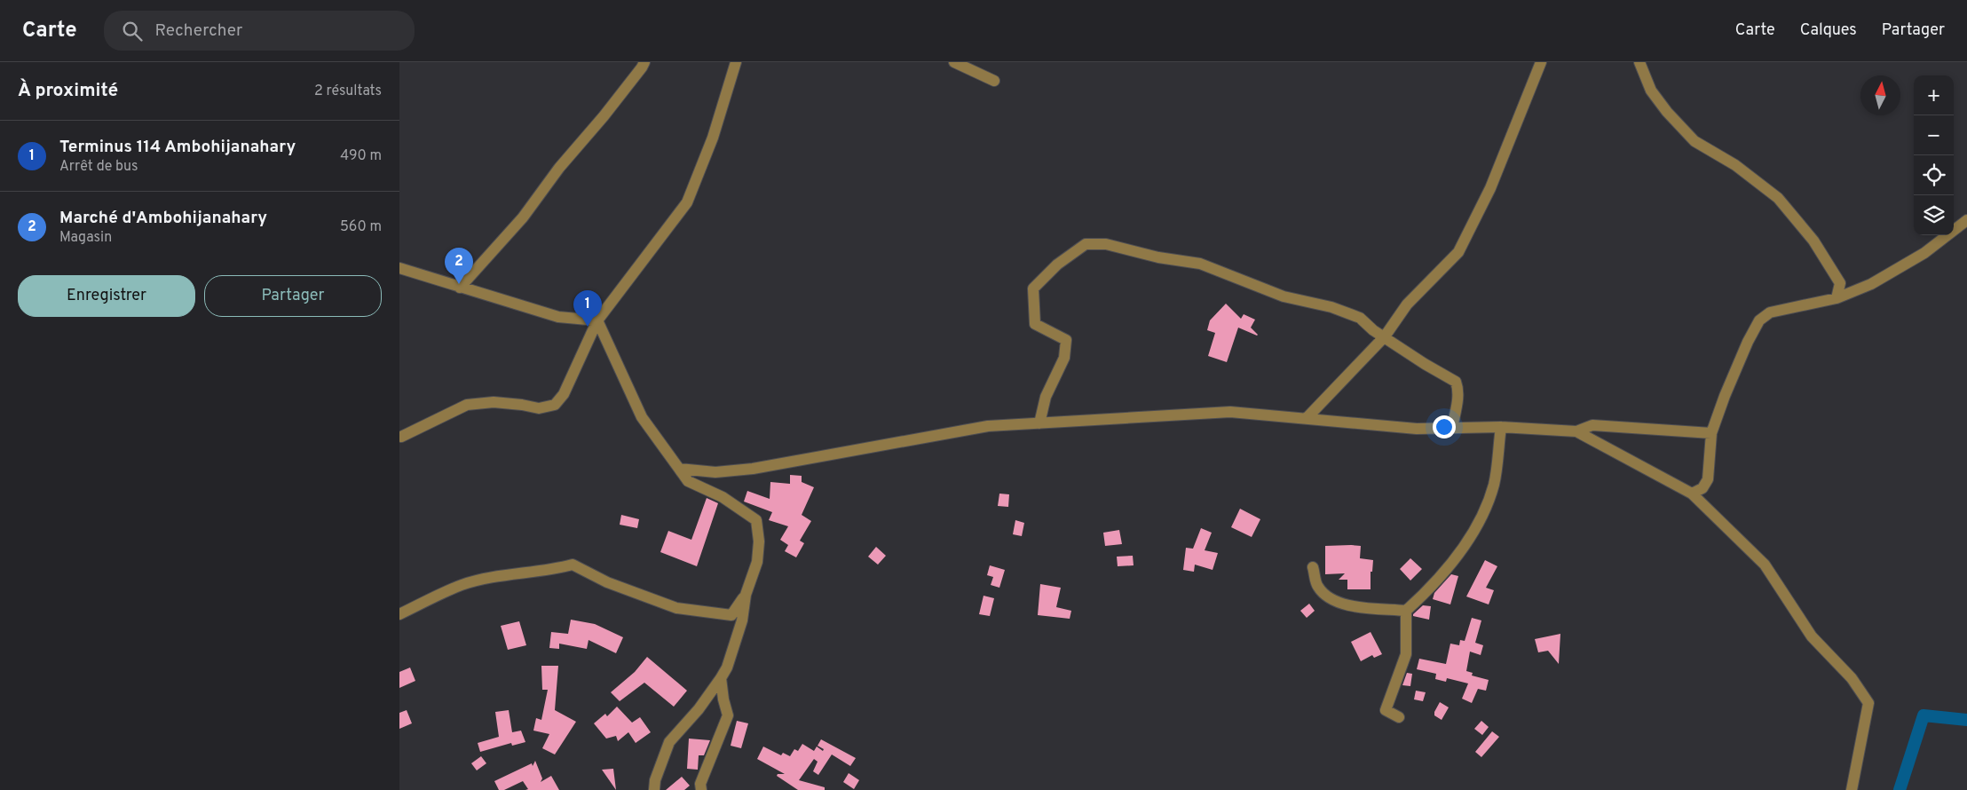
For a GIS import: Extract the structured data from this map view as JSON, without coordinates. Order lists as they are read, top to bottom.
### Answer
{
  "north": "top",
  "page": {
    "header": "Carte",
    "search": "Rechercher",
    "nav": ["Carte", "Calques", "Partager"],
    "heading": ["À proximité", "2 résultats"],
    "map_buttons": ["+", "−"],
    "list": [
      {
        "mark": "1",
        "name": "Terminus 114 Ambohijanahary",
        "note": "Arrêt de bus",
        "value": "490 m"
      },
      {
        "mark": "2",
        "name": "Marché d'Ambohijanahary",
        "note": "Magasin",
        "value": "560 m"
      }
    ],
    "pins": ["2", "1"],
    "buttons": ["Enregistrer", "Partager"]
  }
}
